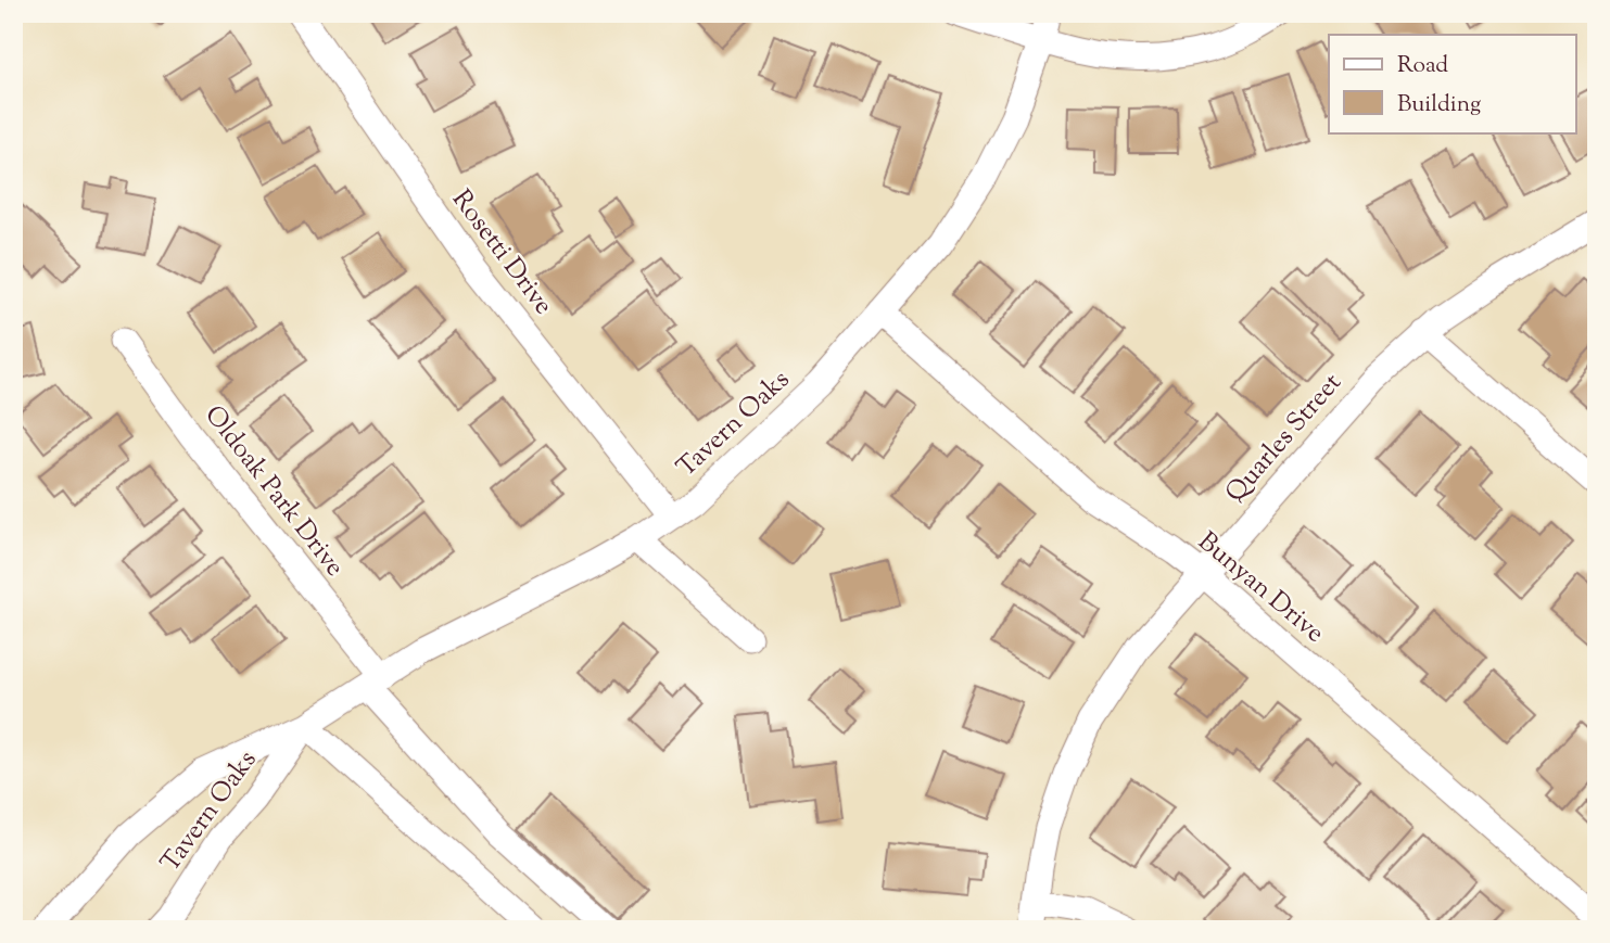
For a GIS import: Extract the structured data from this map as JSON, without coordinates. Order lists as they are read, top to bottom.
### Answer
{
  "streets": {
    "street": [
      "Rosetti Drive",
      "Tavern Oaks",
      "Quarles Street",
      "Oldoak Park Drive",
      "Bunyan Drive"
    ]
  },
  "crossings": [
    ["Rosetti Drive", "Tavern Oaks"],
    ["Tavern Oaks", "Oldoak Park Drive"],
    ["Tavern Oaks", "Bunyan Drive"],
    ["Quarles Street", "Bunyan Drive"]
  ],
  "legend": ["Road", "Building"]
}
